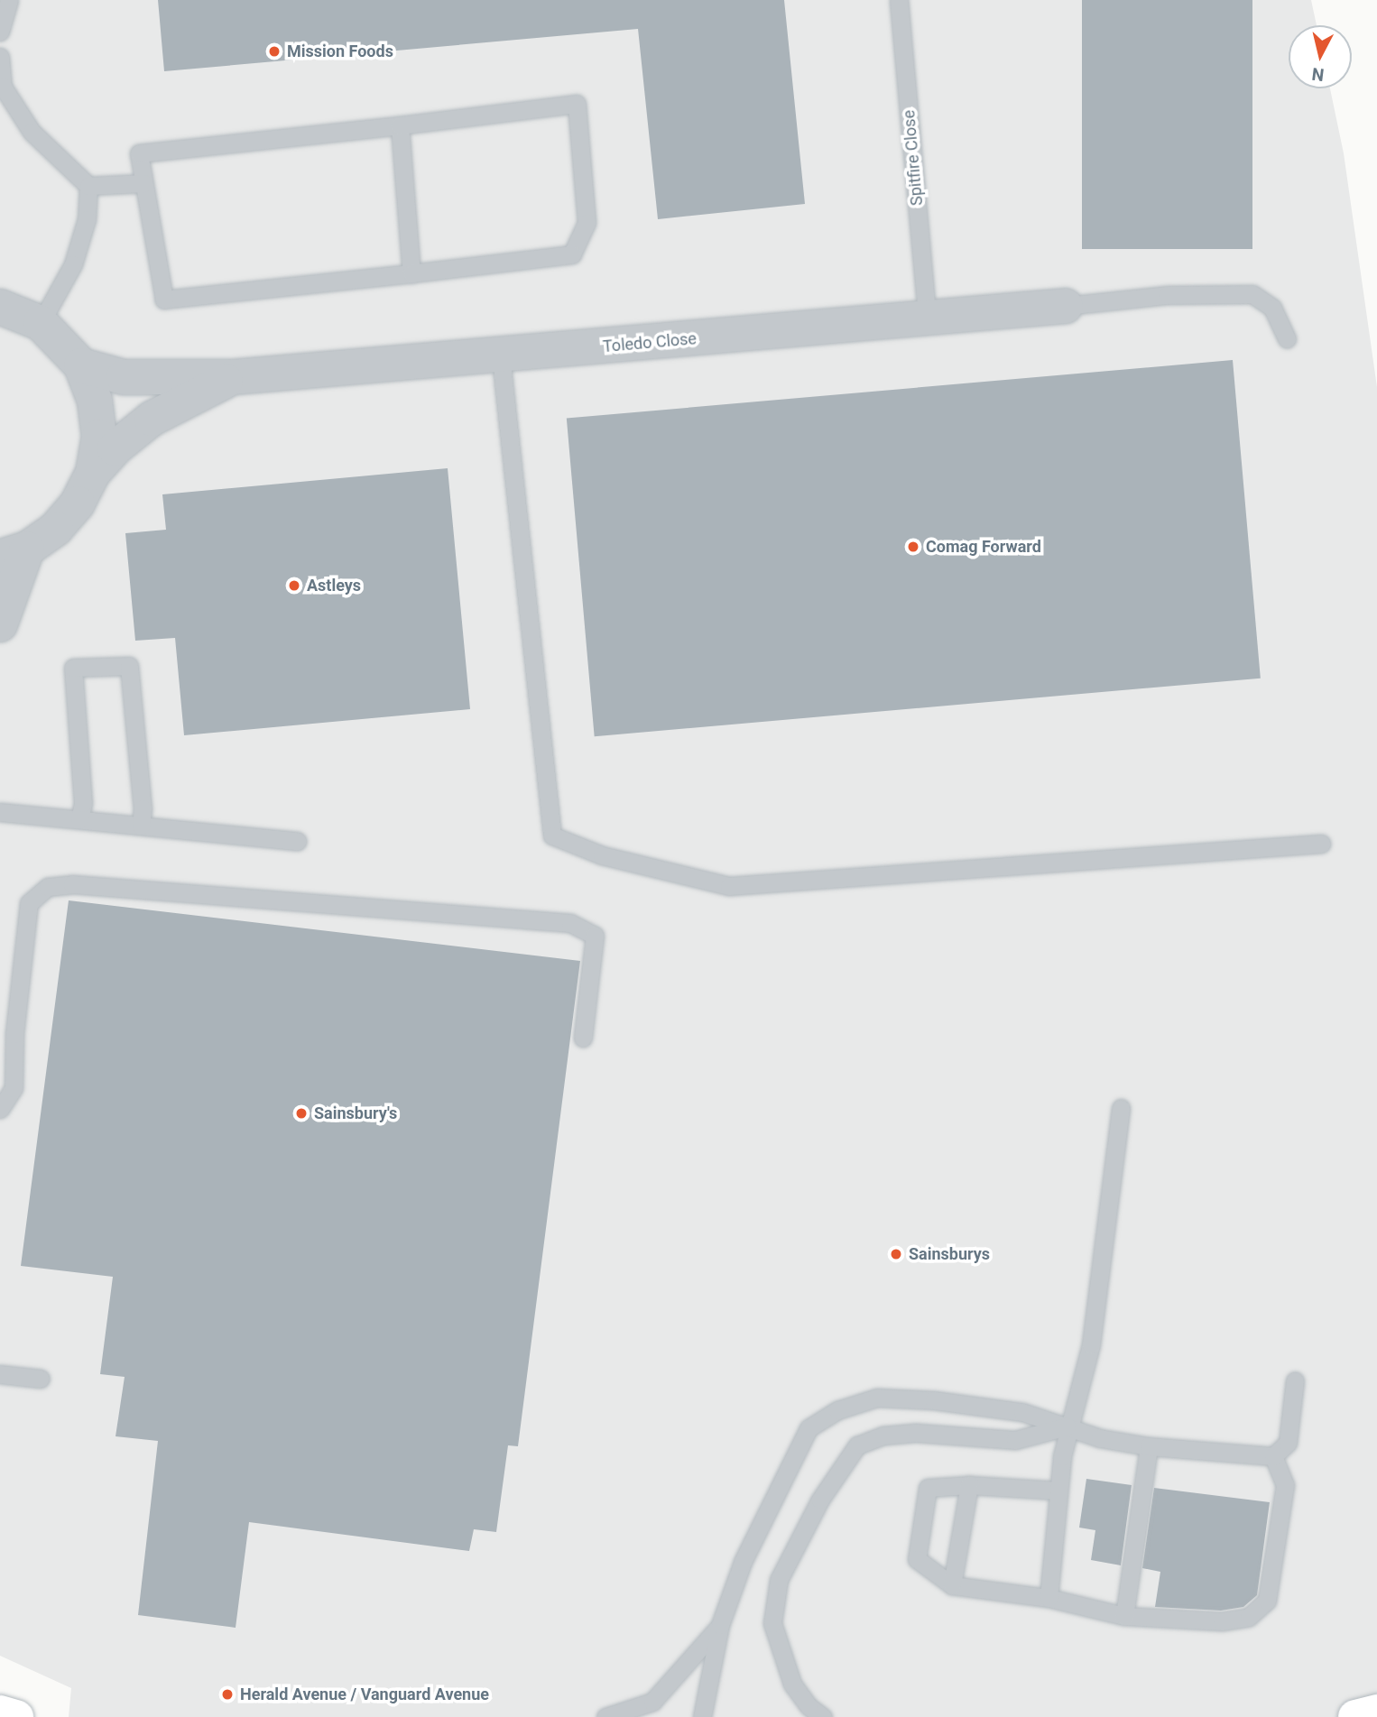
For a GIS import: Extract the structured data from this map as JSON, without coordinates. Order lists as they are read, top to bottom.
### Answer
{
  "streets": {
    "street": ["Toledo Close"],
    "lane": ["Spitfire Close"]
  },
  "crossings": [
    ["Spitfire Close", "Toledo Close"]
  ],
  "places": [
    "Mission Foods",
    "Comag Forward",
    "Astleys",
    "Sainsbury's",
    "Sainsburys",
    "Herald Avenue / Vanguard Avenue"
  ],
  "north": "bottom"
}
